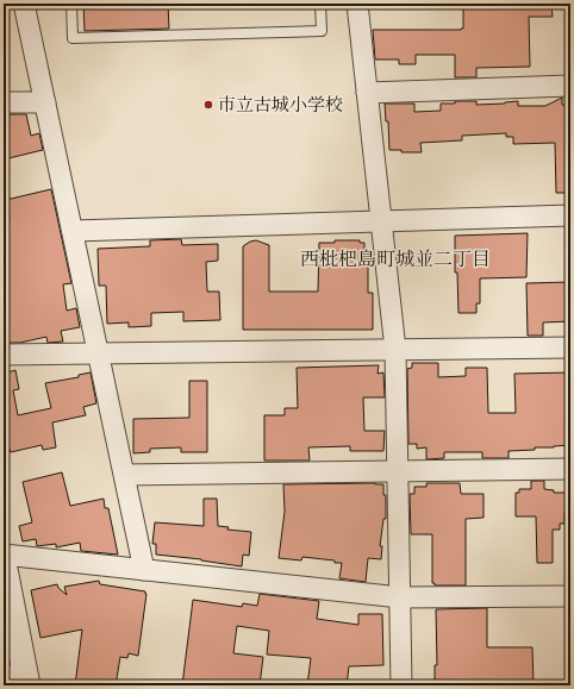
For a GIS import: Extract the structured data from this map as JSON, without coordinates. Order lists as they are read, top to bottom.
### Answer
{
  "districts": ["西枇杷島町城並二丁目"],
  "places": ["市立古城小学校"]
}
